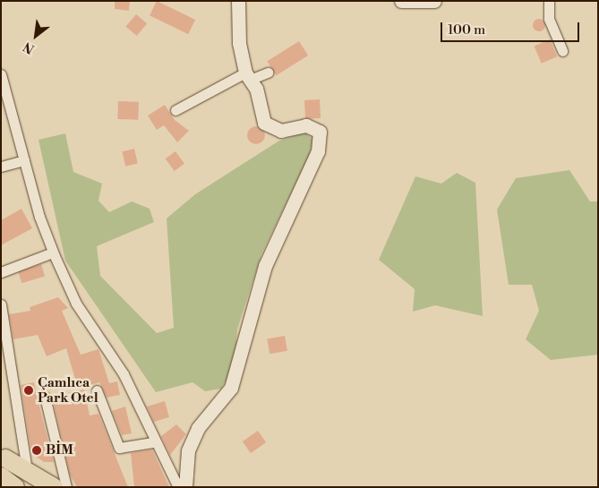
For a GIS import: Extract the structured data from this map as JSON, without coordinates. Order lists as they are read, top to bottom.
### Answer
{
  "places": ["Çamlıca Park Otel", "BİM"],
  "scale_bar": "100 m",
  "north": "bottom left"
}
